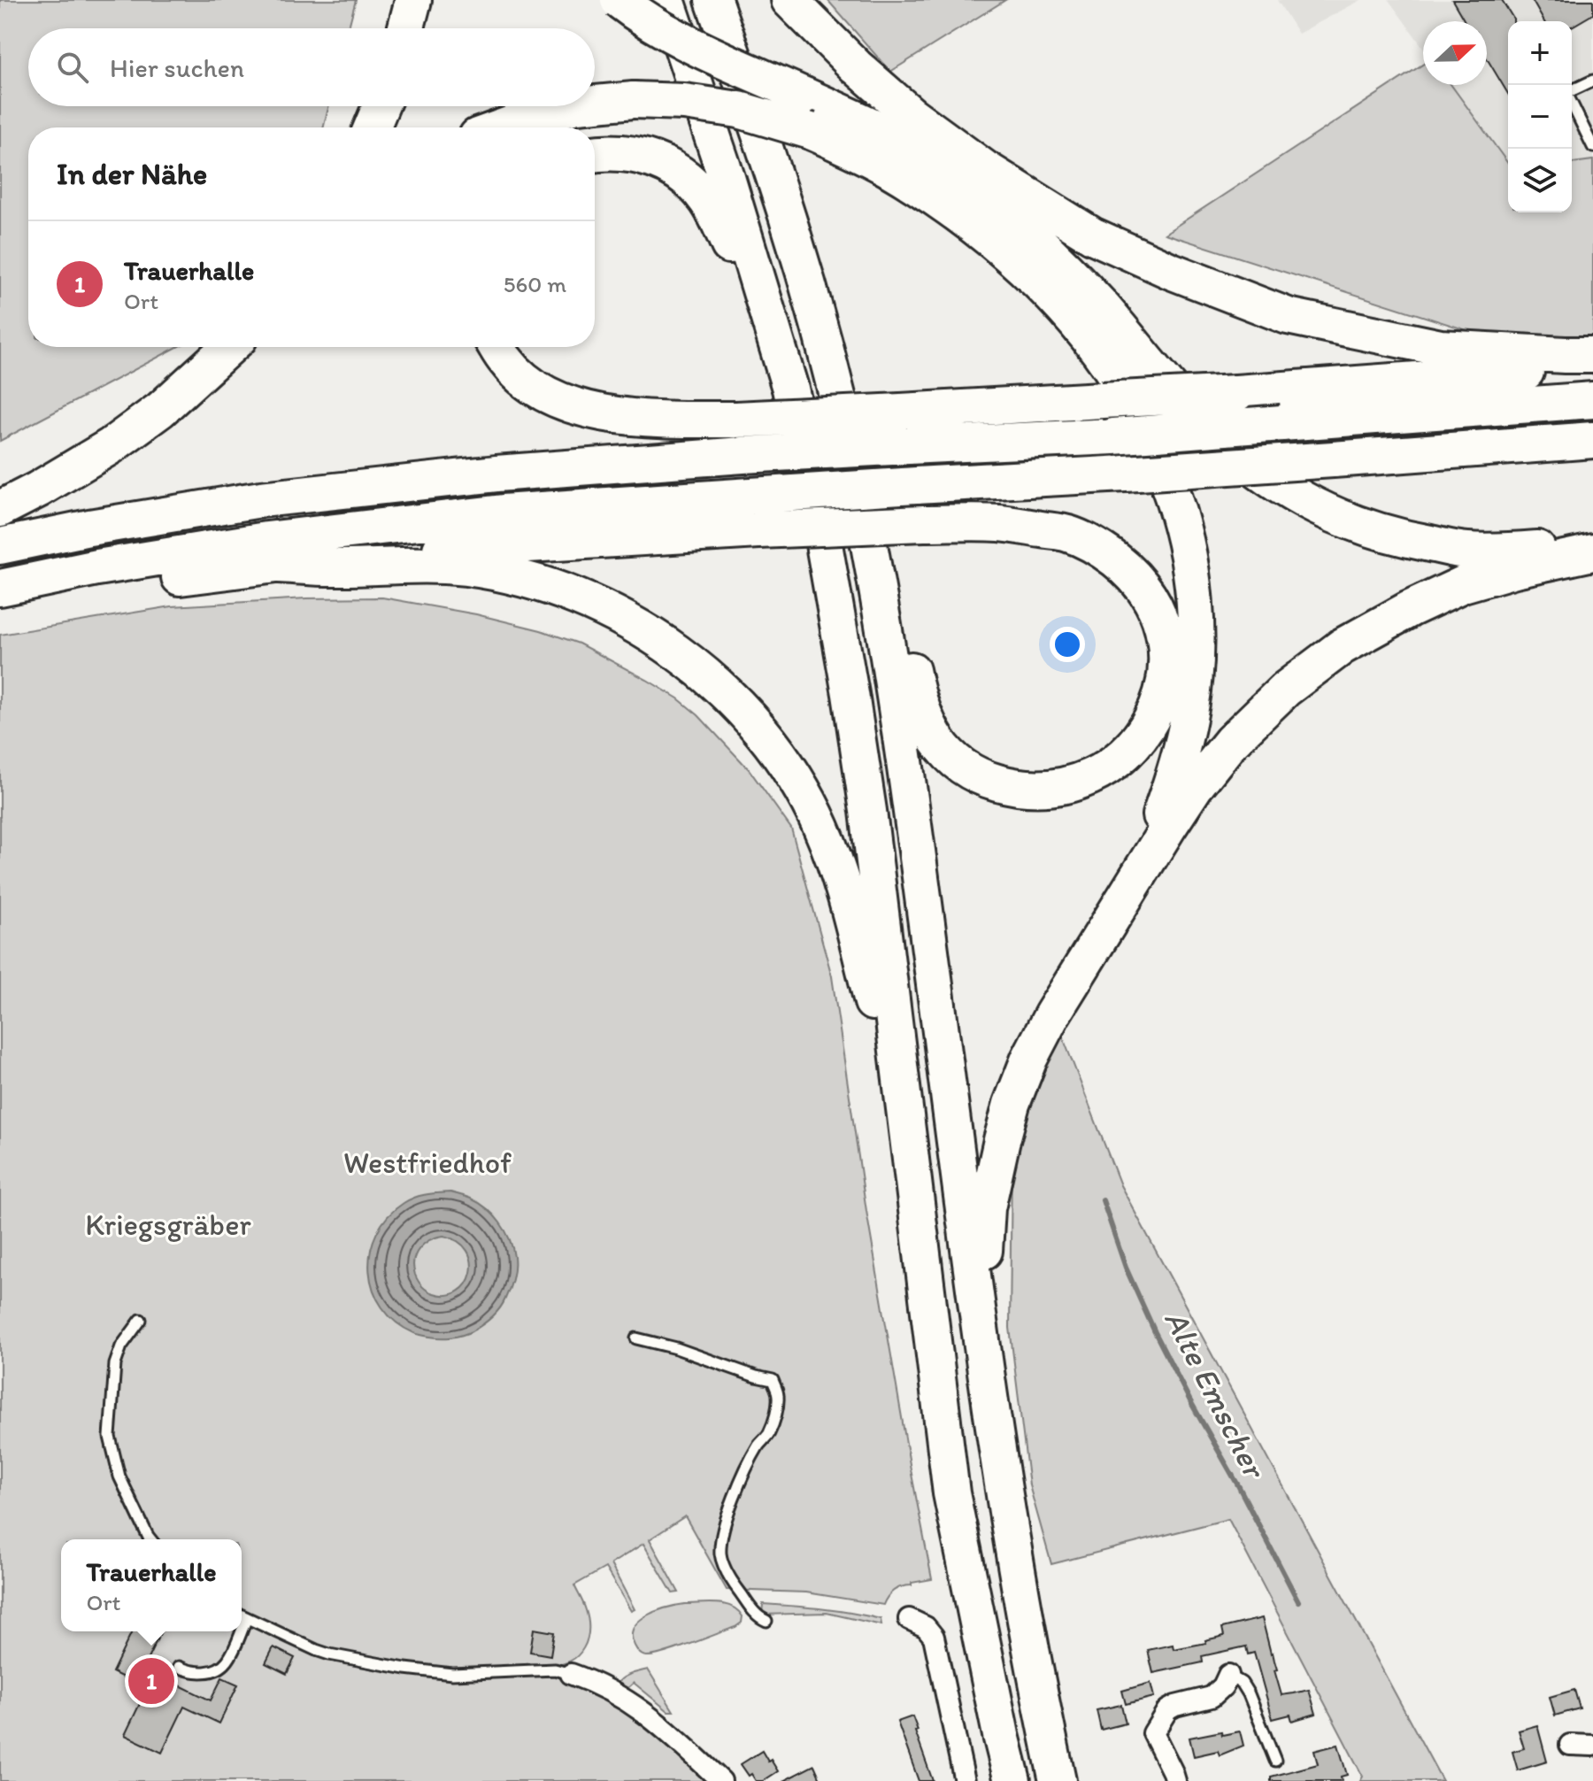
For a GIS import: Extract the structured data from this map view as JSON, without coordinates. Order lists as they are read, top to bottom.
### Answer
{
  "water": ["Alte Emscher"],
  "parks": ["Westfriedhof", "Kriegsgräber"],
  "north": "right",
  "page": {
    "map_buttons": ["+", "−"],
    "search": "Hier suchen",
    "heading": "In der Nähe",
    "list": [
      {
        "mark": "1",
        "name": "Trauerhalle",
        "note": "Ort",
        "value": "560 m"
      }
    ],
    "popup": ["Trauerhalle", "Ort"],
    "pins": "1"
  }
}
